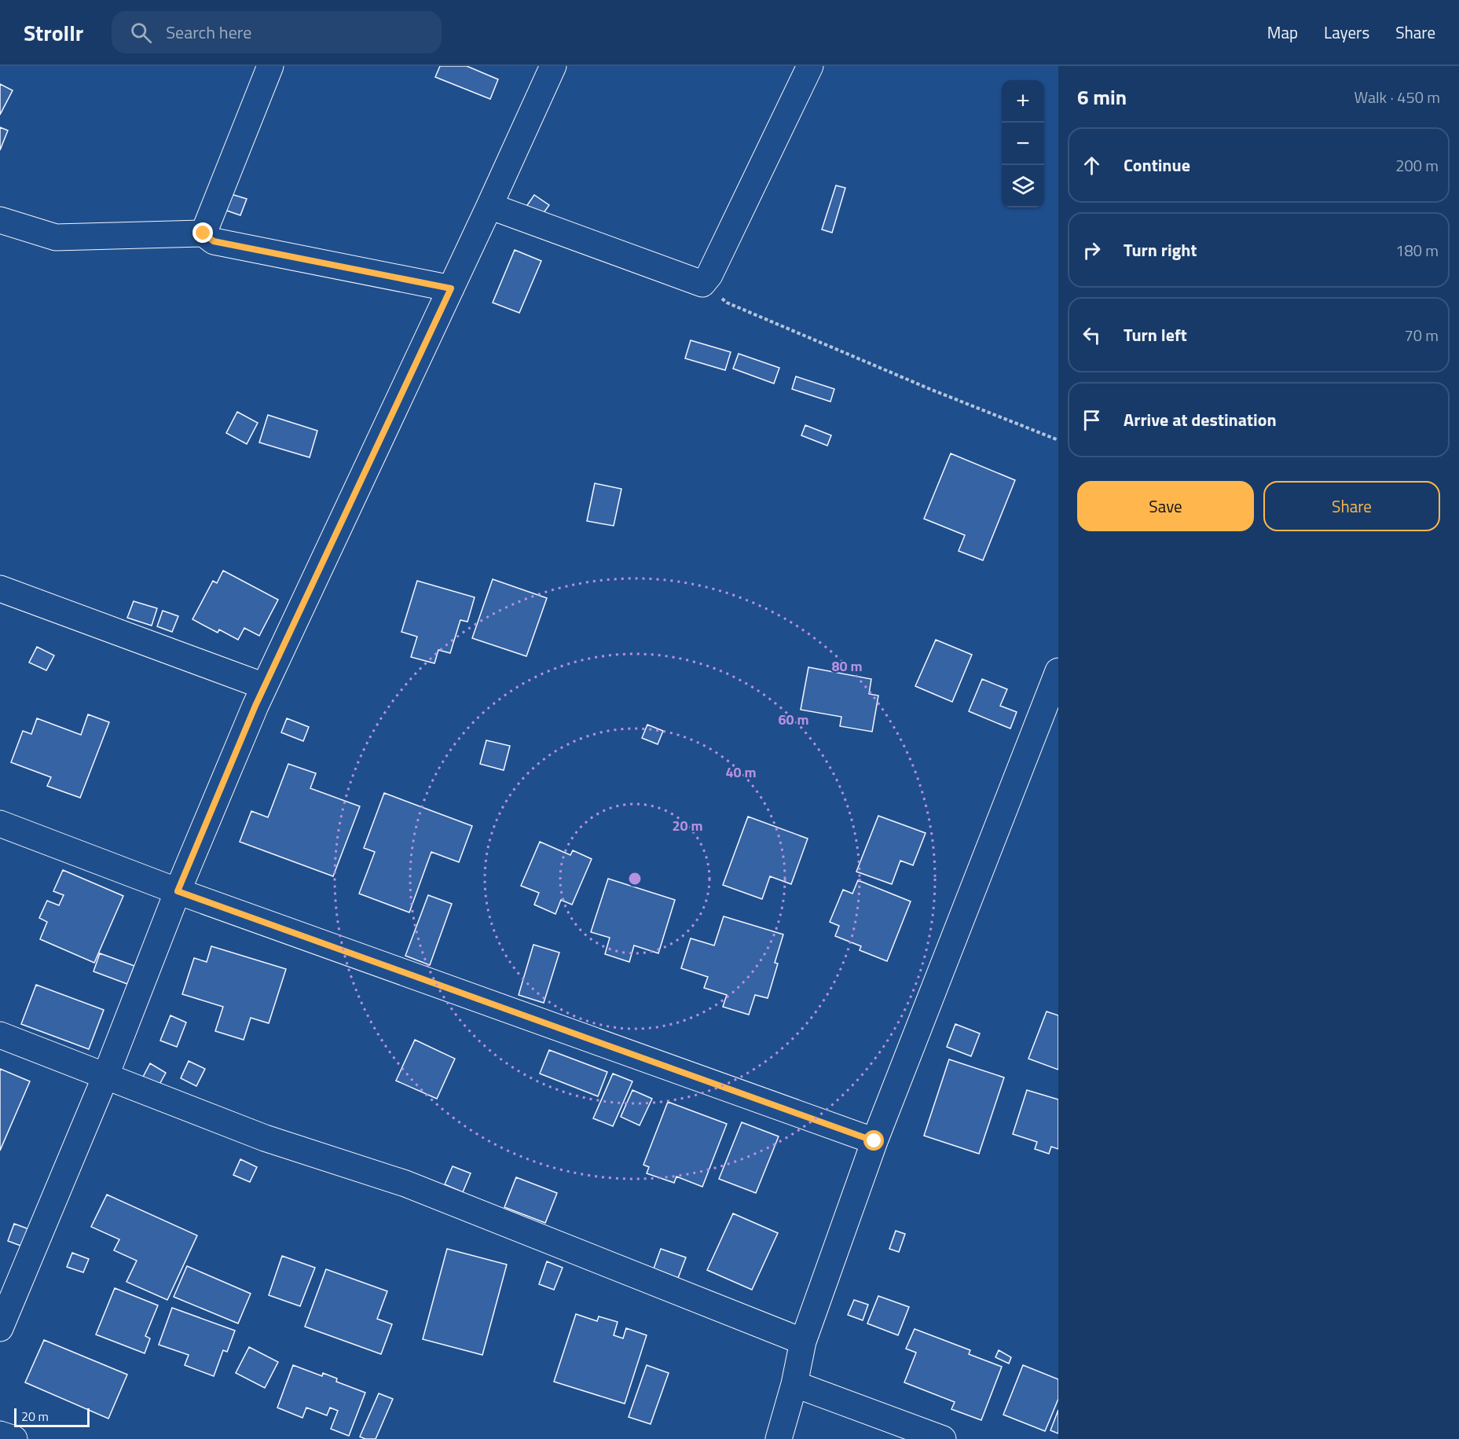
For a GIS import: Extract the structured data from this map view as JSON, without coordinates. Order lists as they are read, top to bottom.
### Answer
{
  "scale_bar": "20 m",
  "page": {
    "header": "Strollr",
    "search": "Search here",
    "nav": ["Map", "Layers", "Share"],
    "heading": ["6 min", "Walk · 450 m"],
    "map_buttons": ["+", "−"],
    "list": [
      ["Continue", "200 m"],
      ["Turn right", "180 m"],
      ["Turn left", "70 m"],
      "Arrive at destination"
    ],
    "buttons": ["Save", "Share"],
    "scale": "20 m"
  },
  "rings": [
    "80 m",
    "60 m",
    "40 m",
    "20 m"
  ]
}
